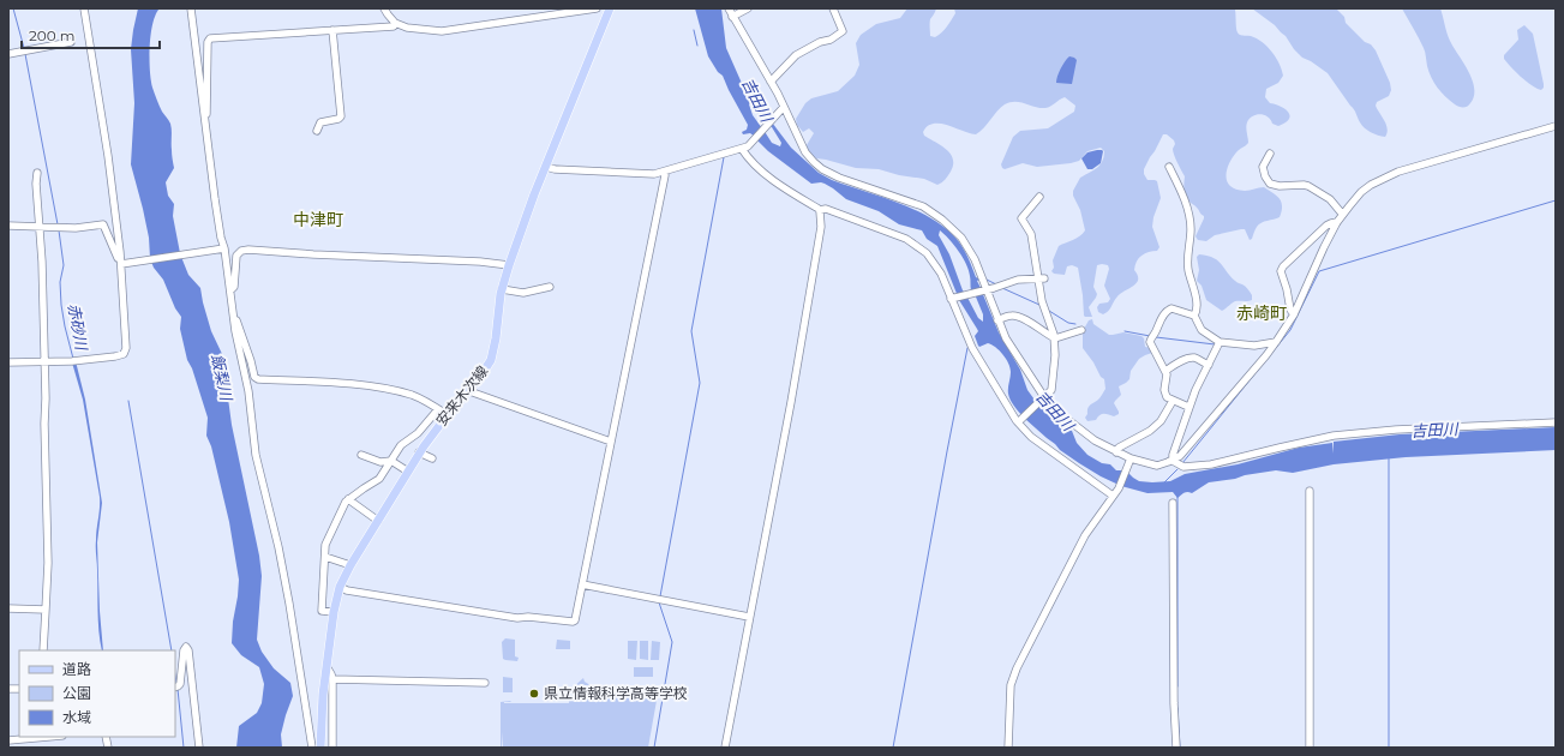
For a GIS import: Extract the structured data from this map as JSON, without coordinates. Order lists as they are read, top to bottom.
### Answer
{
  "streets": {
    "main road": ["安来木次線"]
  },
  "districts": ["中津町", "赤崎町"],
  "water": ["吉田川", "赤砂川", "飯梨川"],
  "places": ["県立情報科学高等学校"],
  "legend": ["道路", "公園", "水域"],
  "scale_bar": "200 m"
}
